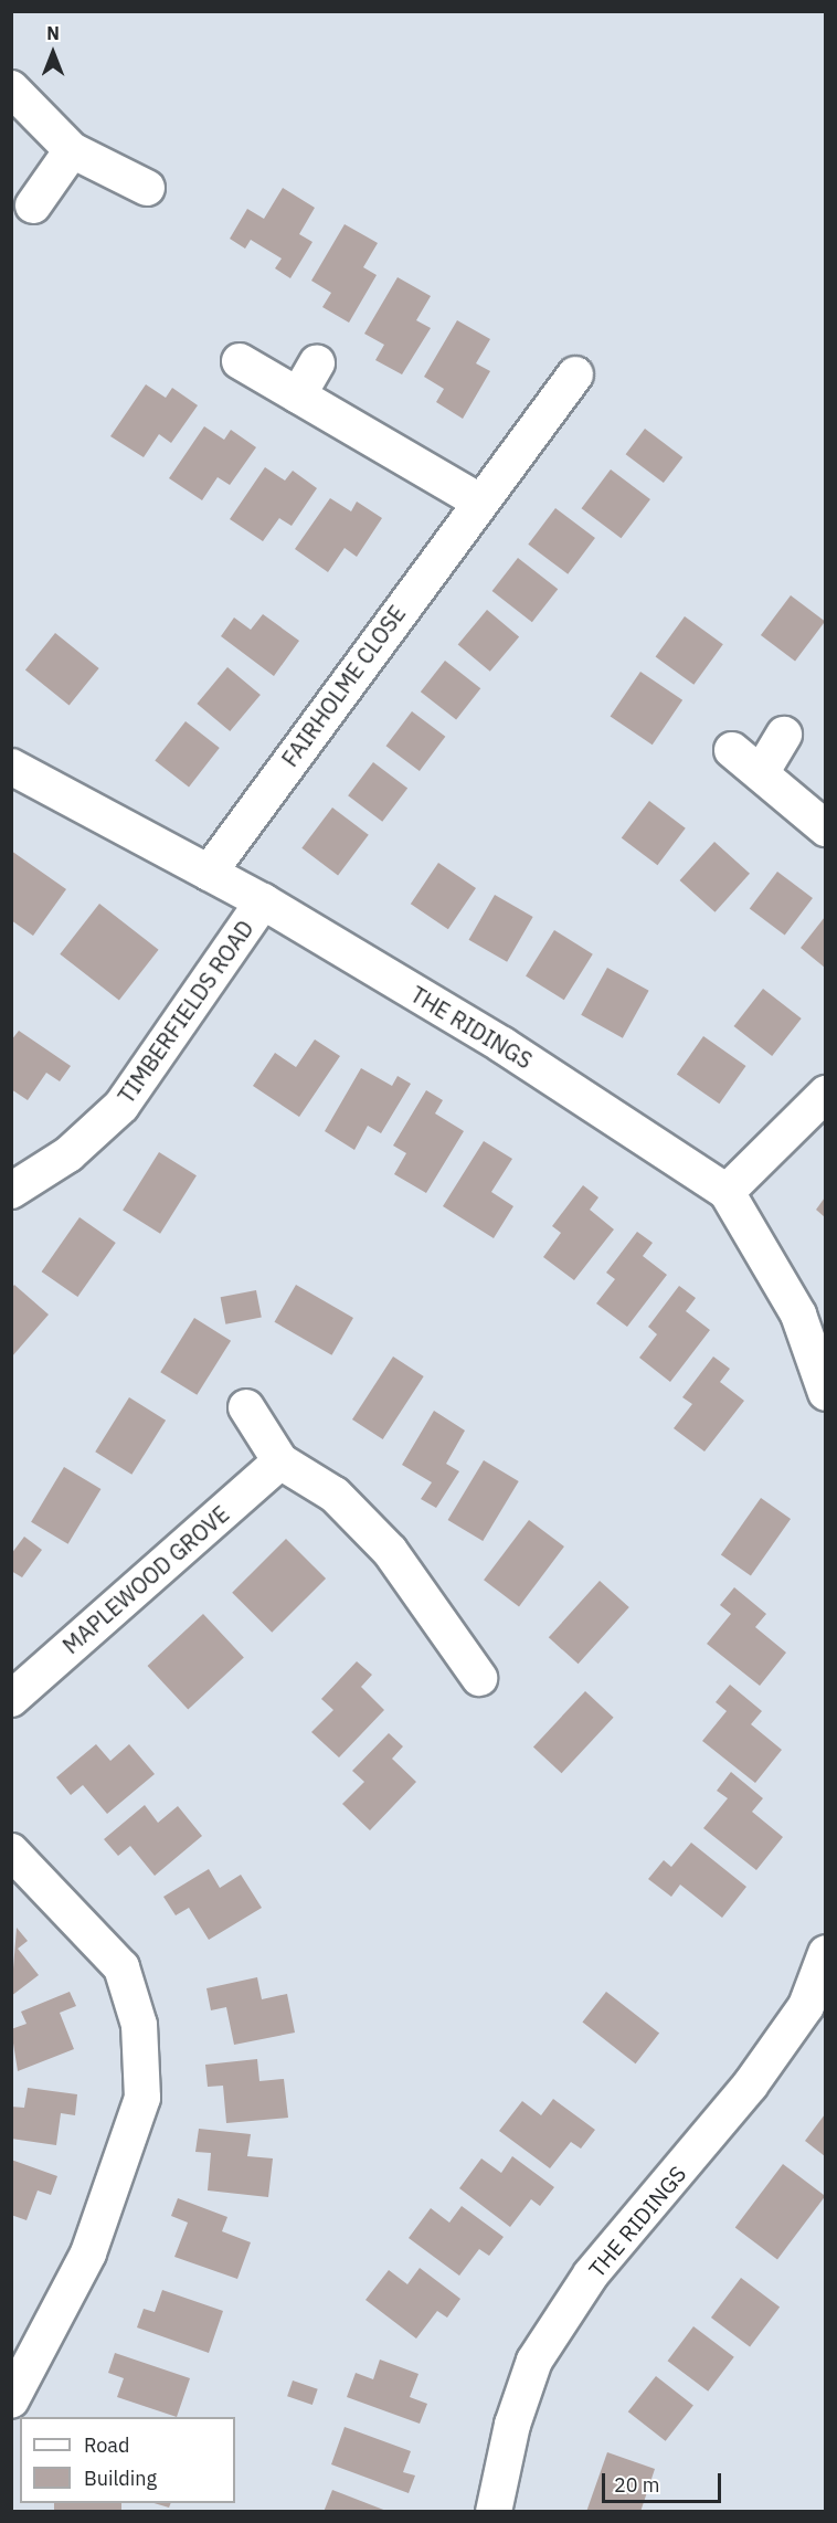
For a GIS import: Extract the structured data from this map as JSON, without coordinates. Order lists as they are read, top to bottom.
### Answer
{
  "streets": {
    "street": [
      "FAIRHOLME CLOSE",
      "TIMBERFIELDS ROAD",
      "THE RIDINGS",
      "MAPLEWOOD GROVE"
    ]
  },
  "crossings": [
    ["FAIRHOLME CLOSE", "THE RIDINGS"],
    ["TIMBERFIELDS ROAD", "THE RIDINGS"]
  ],
  "legend": ["Road", "Building"],
  "scale_bar": "20 m",
  "north": "top"
}
